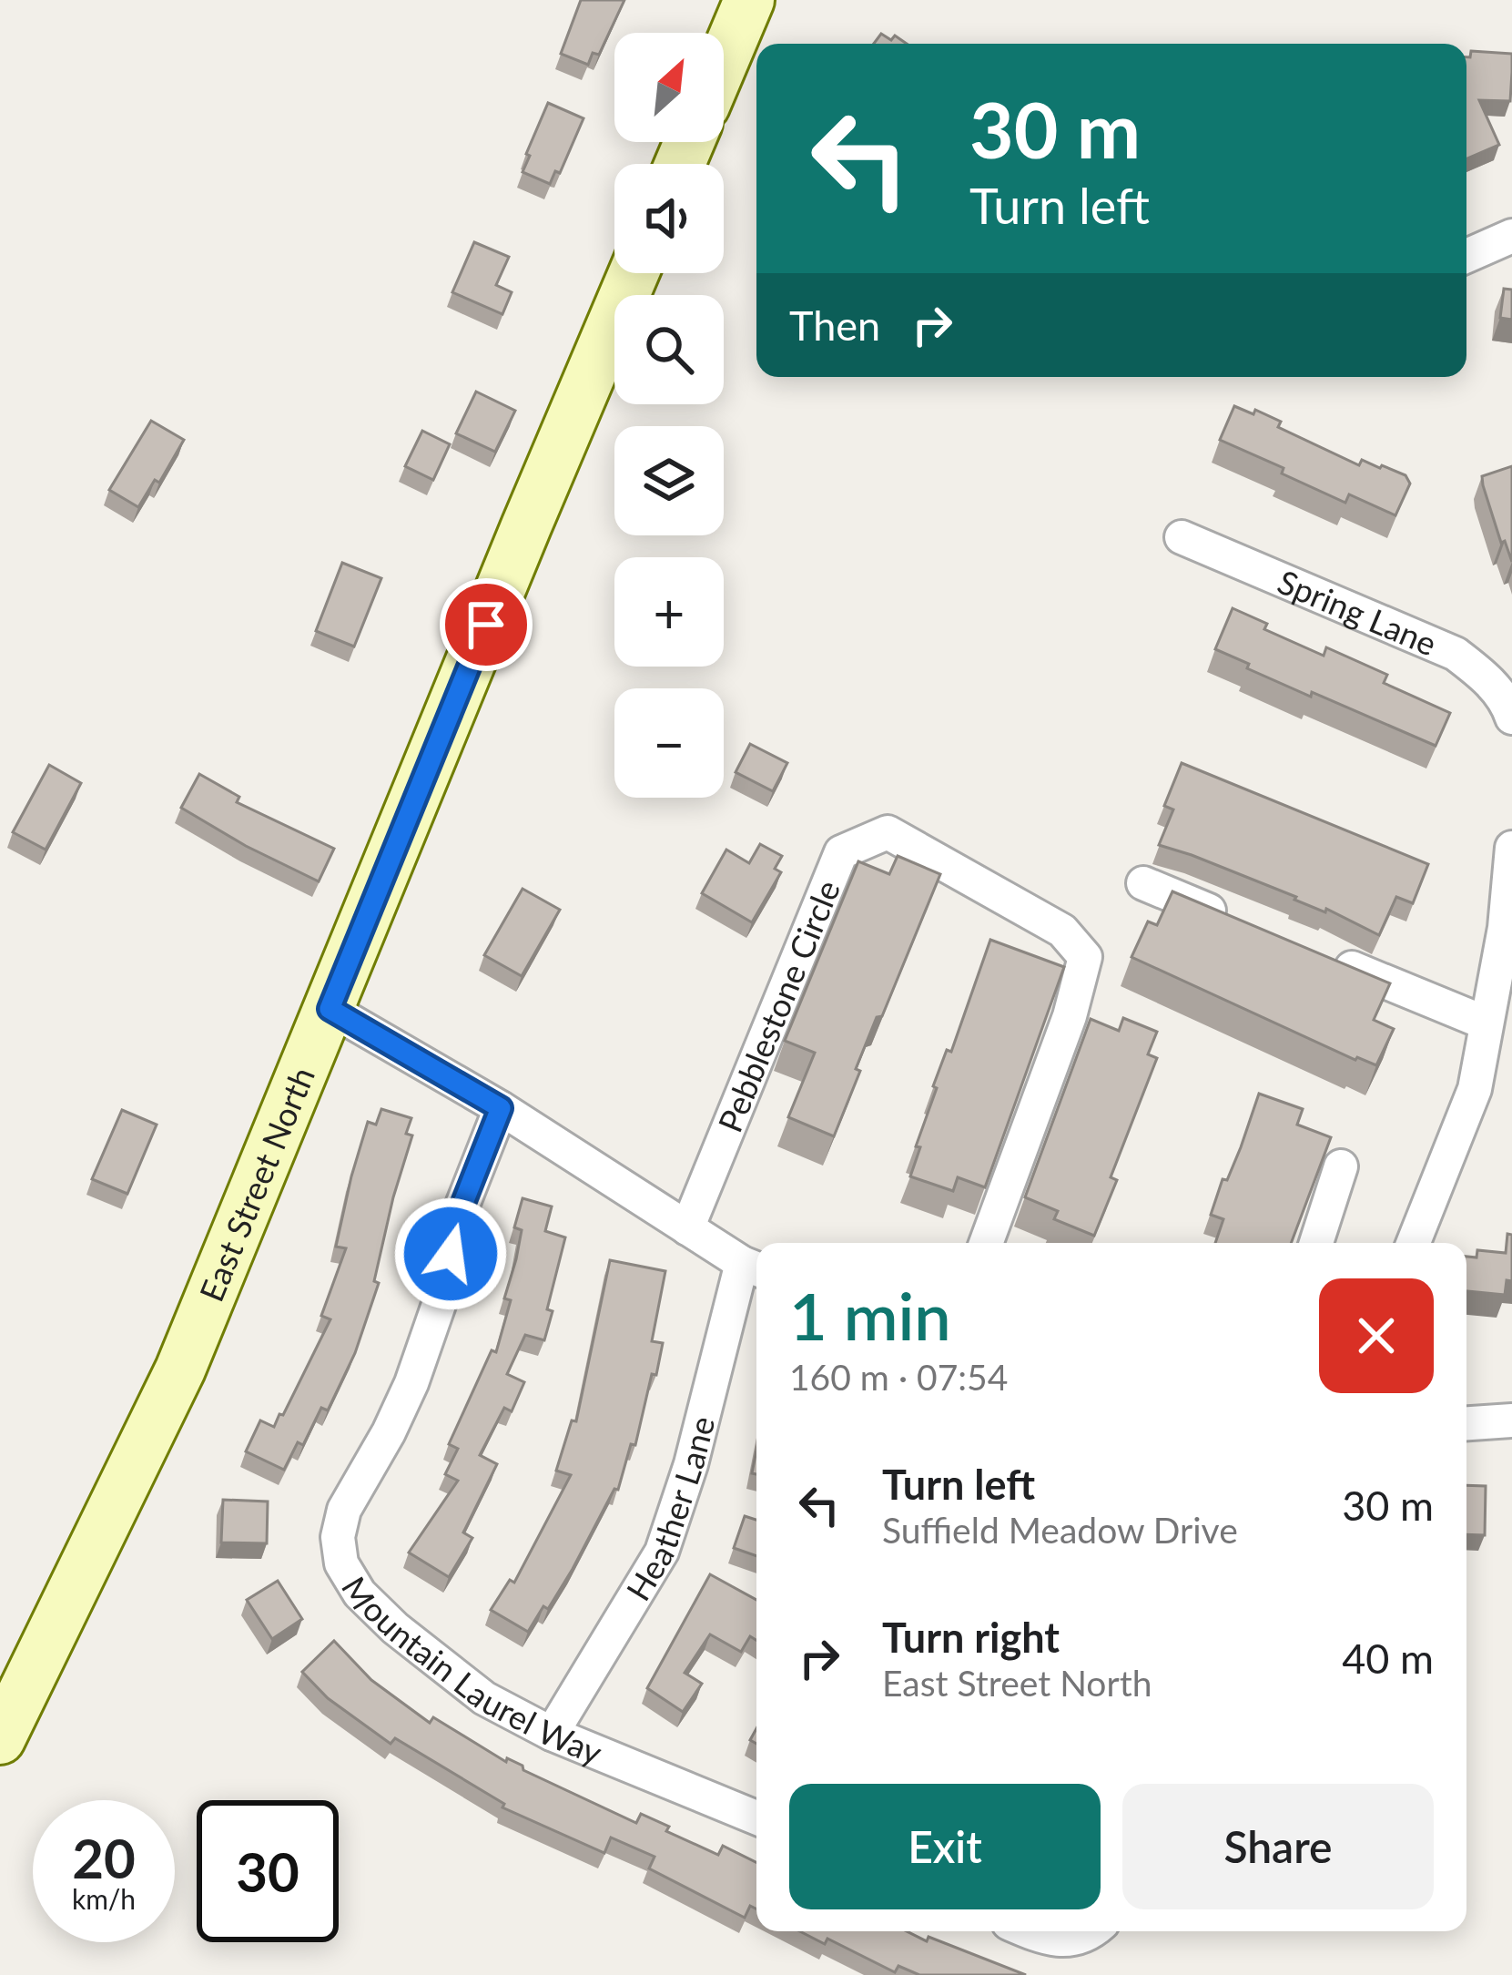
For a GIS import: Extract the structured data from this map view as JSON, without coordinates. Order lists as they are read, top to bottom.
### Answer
{
  "streets": {
    "main road": ["East Street North"],
    "street": [
      "Spring Lane",
      "Pebblestone Circle",
      "Heather Lane",
      "Mountain Laurel Way"
    ]
  },
  "crossings": [
    ["Heather Lane", "Mountain Laurel Way"]
  ],
  "north": "top right",
  "page": {
    "map_buttons": ["+", "−"],
    "turn": ["30 m", "Turn left"],
    "then": "Then",
    "heading": ["1 min", "160 m · 07:54"],
    "list": [
      {
        "name": "Turn left",
        "note": "Suffield Meadow Drive",
        "value": "30 m"
      },
      {
        "name": "Turn right",
        "note": "East Street North",
        "value": "40 m"
      }
    ],
    "buttons": ["Exit", "Share"],
    "speed": "20 km/h",
    "limit": "30"
  }
}
